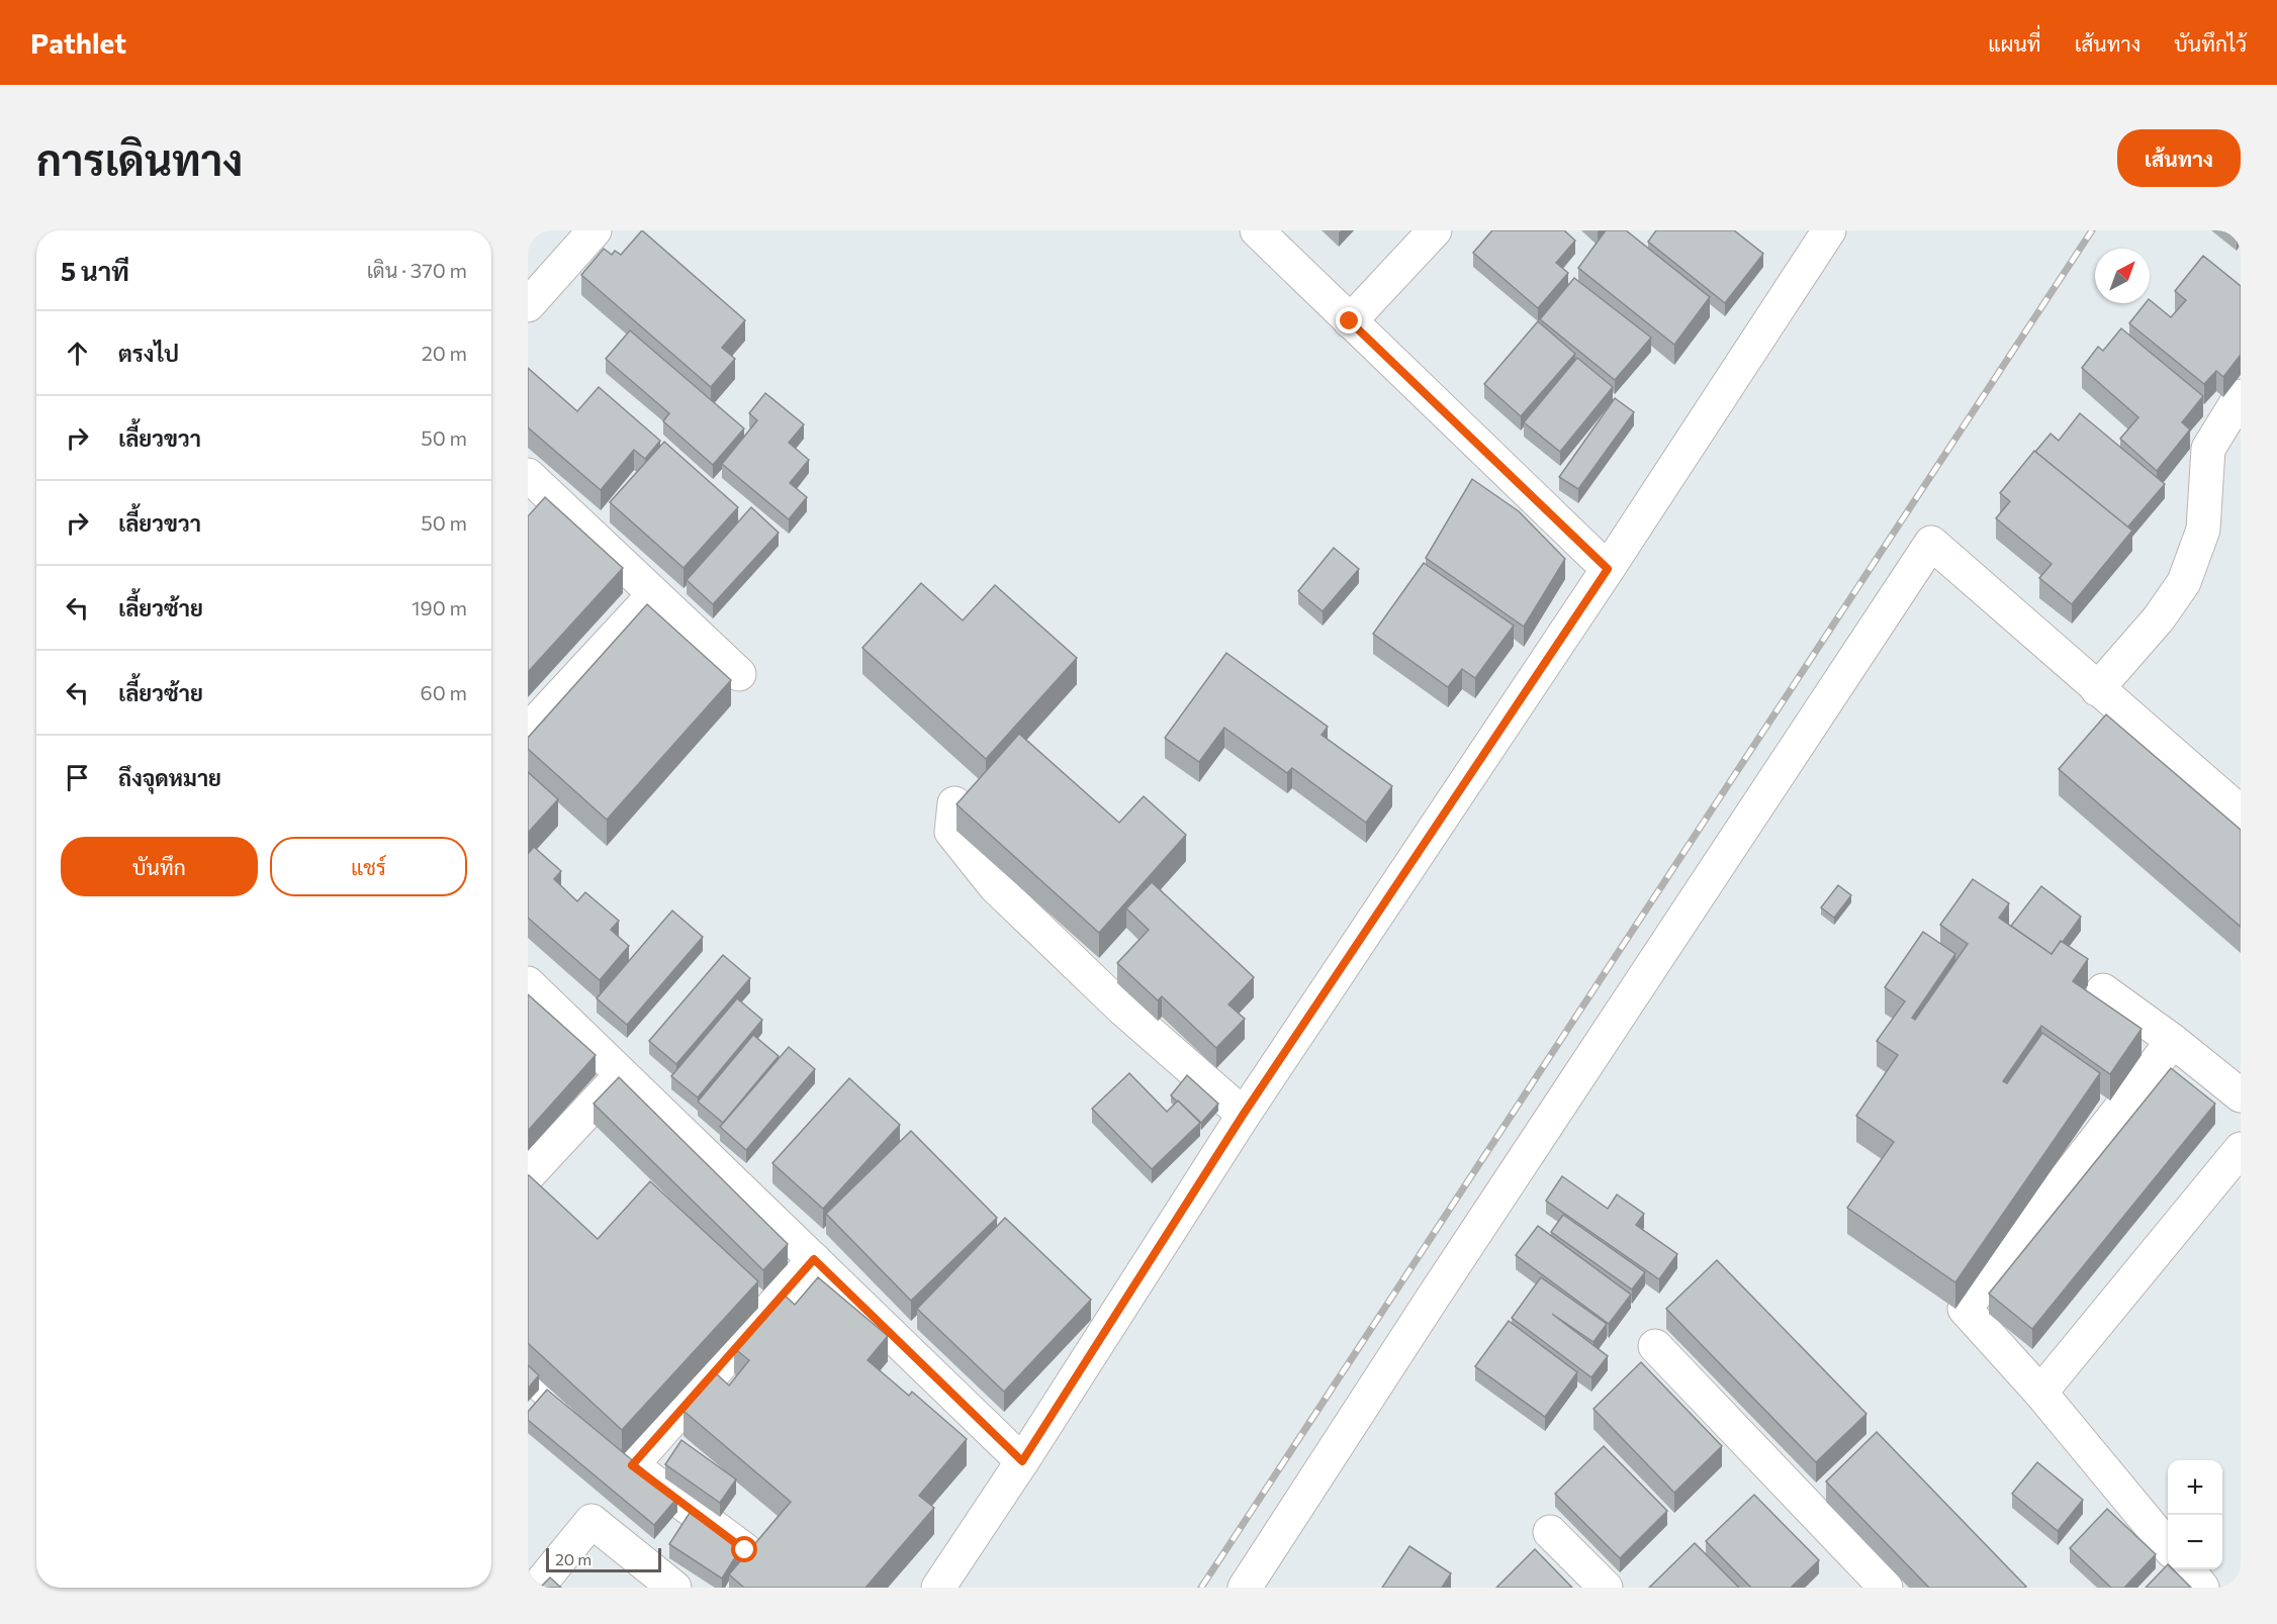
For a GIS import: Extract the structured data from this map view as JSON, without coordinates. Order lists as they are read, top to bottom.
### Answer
{
  "scale_bar": "20 m",
  "north": "top right",
  "page": {
    "header": "Pathlet",
    "nav": ["แผนที่", "เส้นทาง", "บันทึกไว้"],
    "buttons": [
      "เส้นทาง",
      ["บันทึก", "แชร์"]
    ],
    "title": "การเดินทาง",
    "heading": ["5 นาที", "เดิน · 370 m"],
    "list": [
      ["ตรงไป", "20 m"],
      ["เลี้ยวขวา", "50 m"],
      ["เลี้ยวขวา", "50 m"],
      ["เลี้ยวซ้าย", "190 m"],
      ["เลี้ยวซ้าย", "60 m"],
      "ถึงจุดหมาย"
    ],
    "map_buttons": ["+", "−"],
    "scale": "20 m"
  }
}
